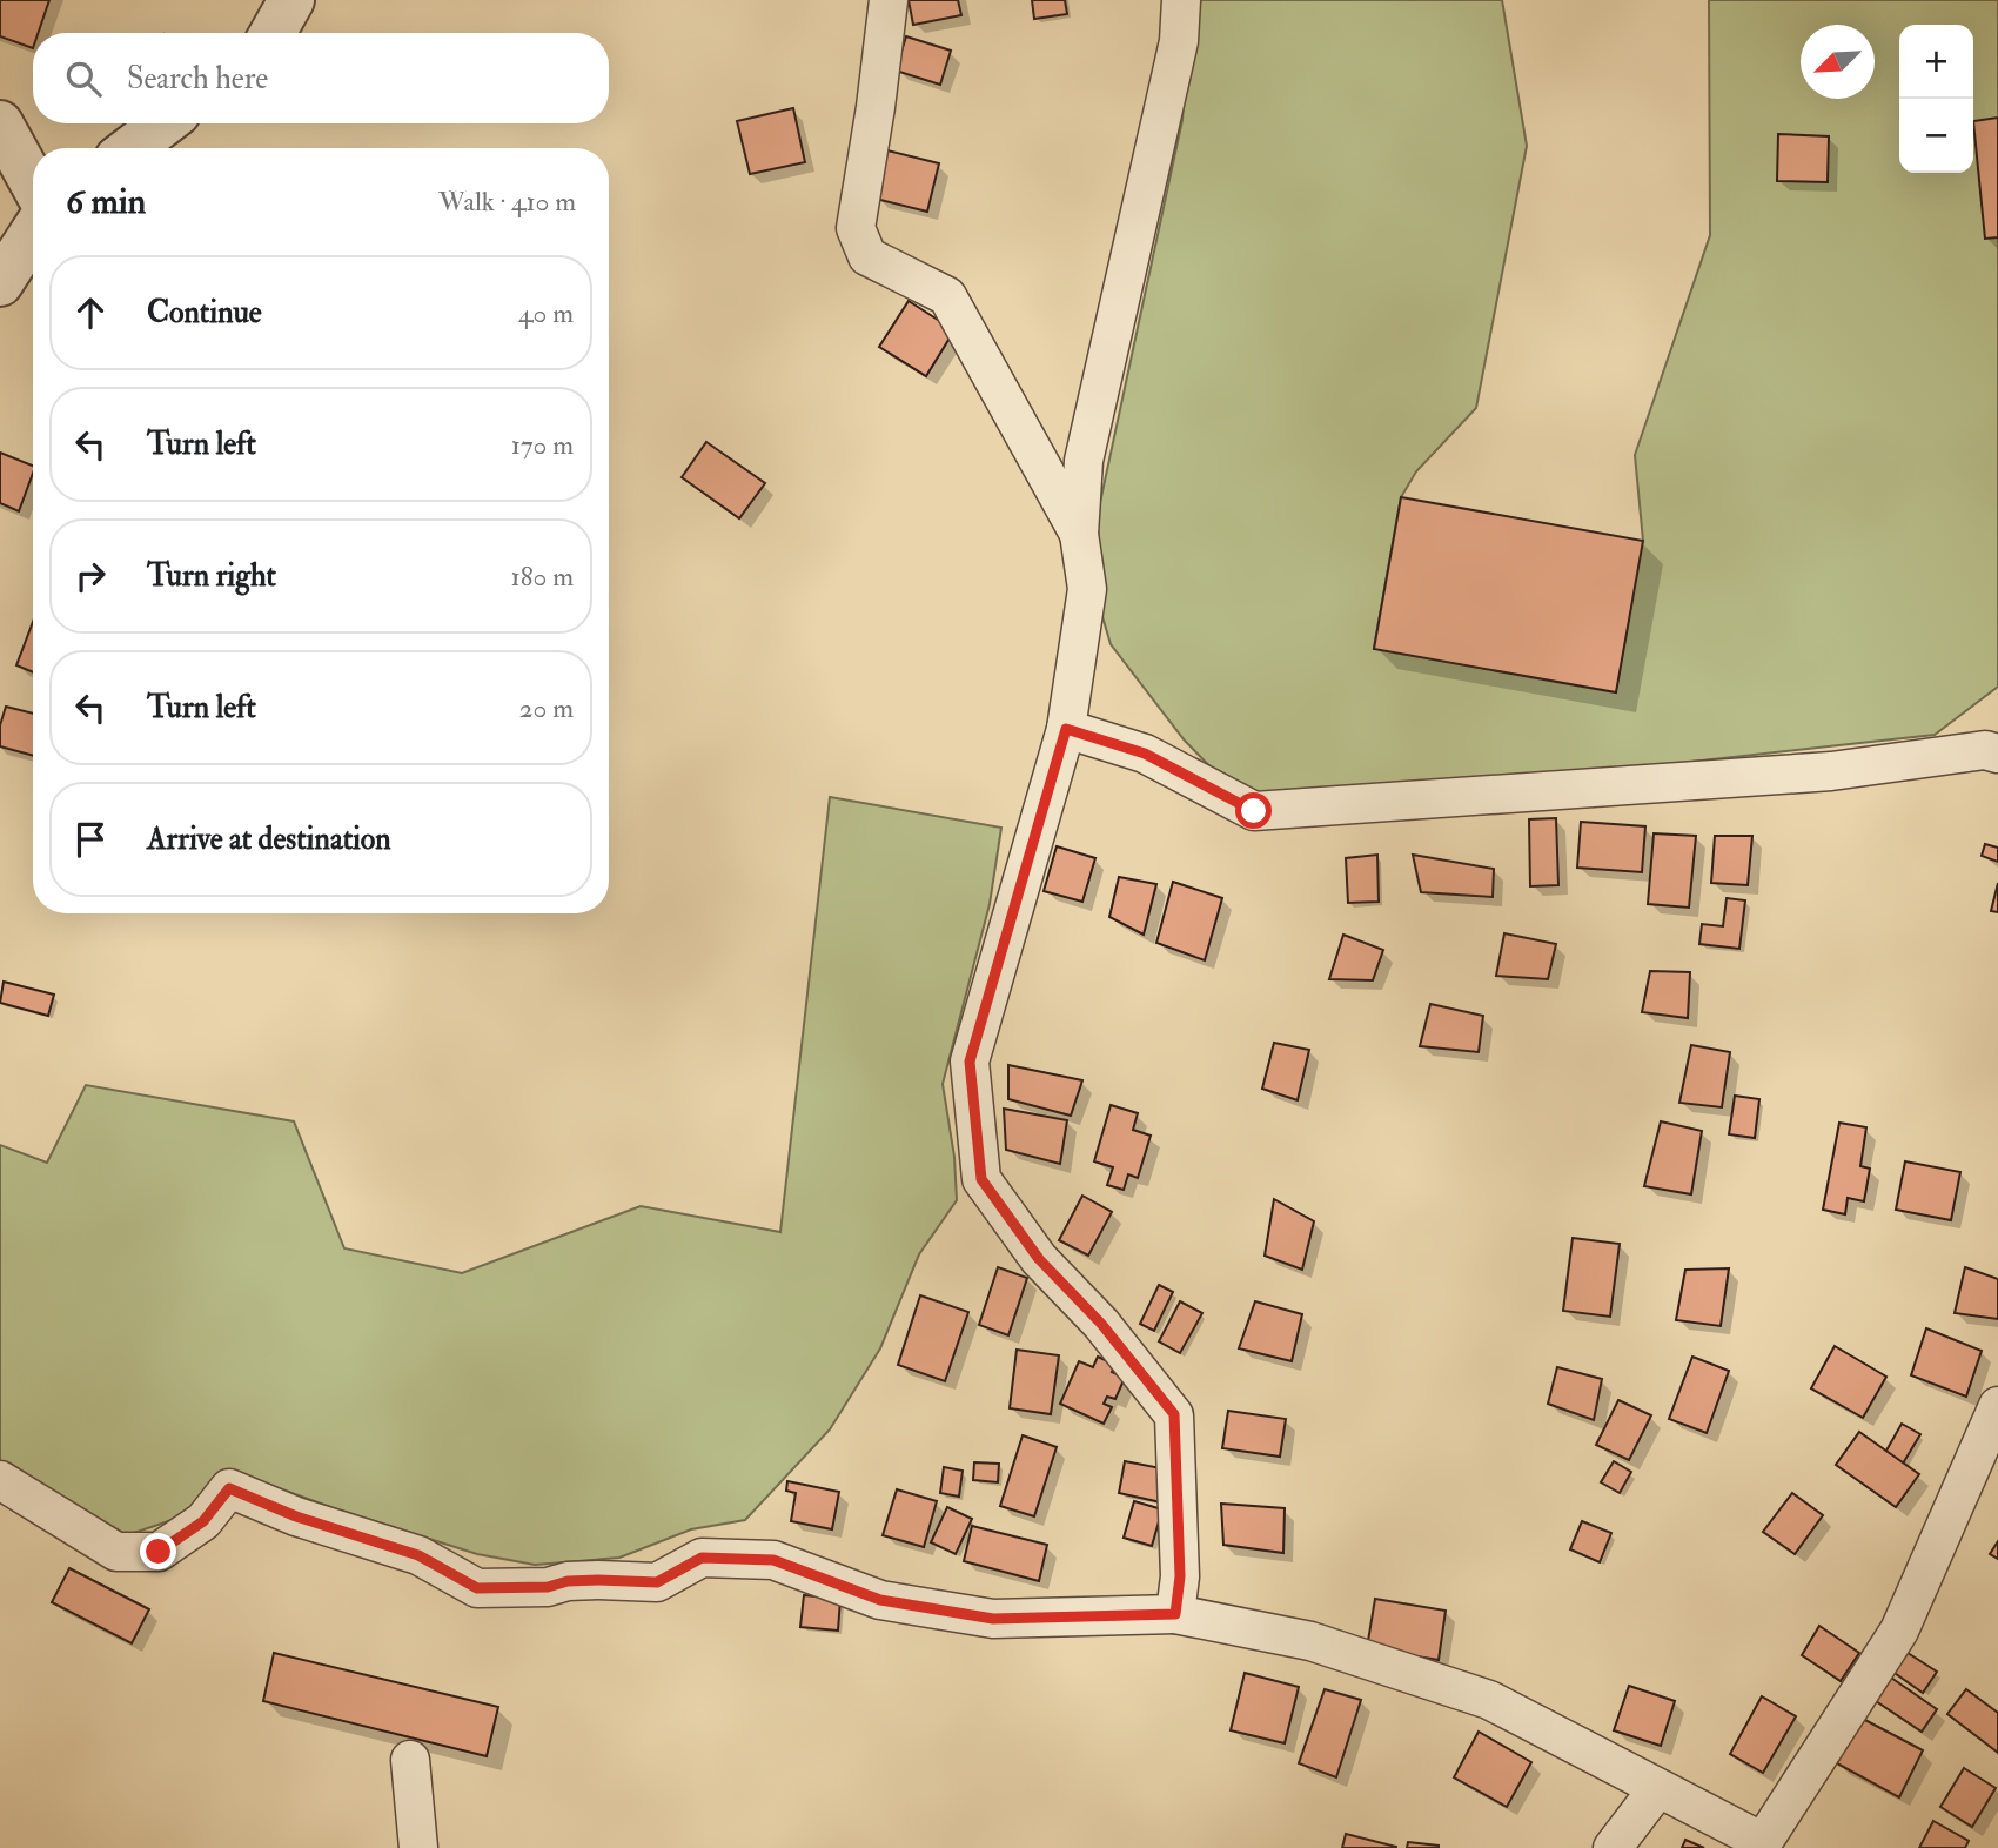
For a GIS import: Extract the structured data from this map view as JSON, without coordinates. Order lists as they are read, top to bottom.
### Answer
{
  "north": "bottom left",
  "page": {
    "map_buttons": ["+", "−"],
    "search": "Search here",
    "heading": ["6 min", "Walk · 410 m"],
    "list": [
      ["Continue", "40 m"],
      ["Turn left", "170 m"],
      ["Turn right", "180 m"],
      ["Turn left", "20 m"],
      "Arrive at destination"
    ]
  }
}
